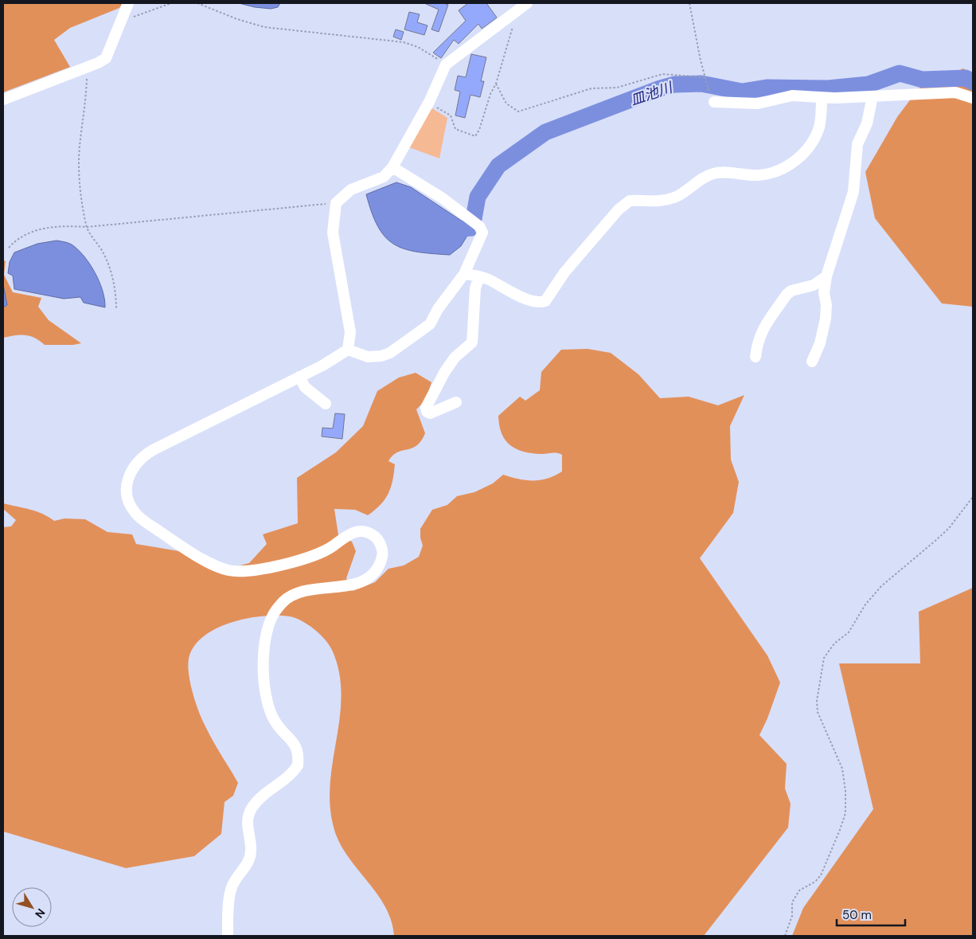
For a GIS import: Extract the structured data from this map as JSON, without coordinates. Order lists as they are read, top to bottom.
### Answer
{
  "water": ["皿池川"],
  "scale_bar": "50 m",
  "north": "bottom right"
}
